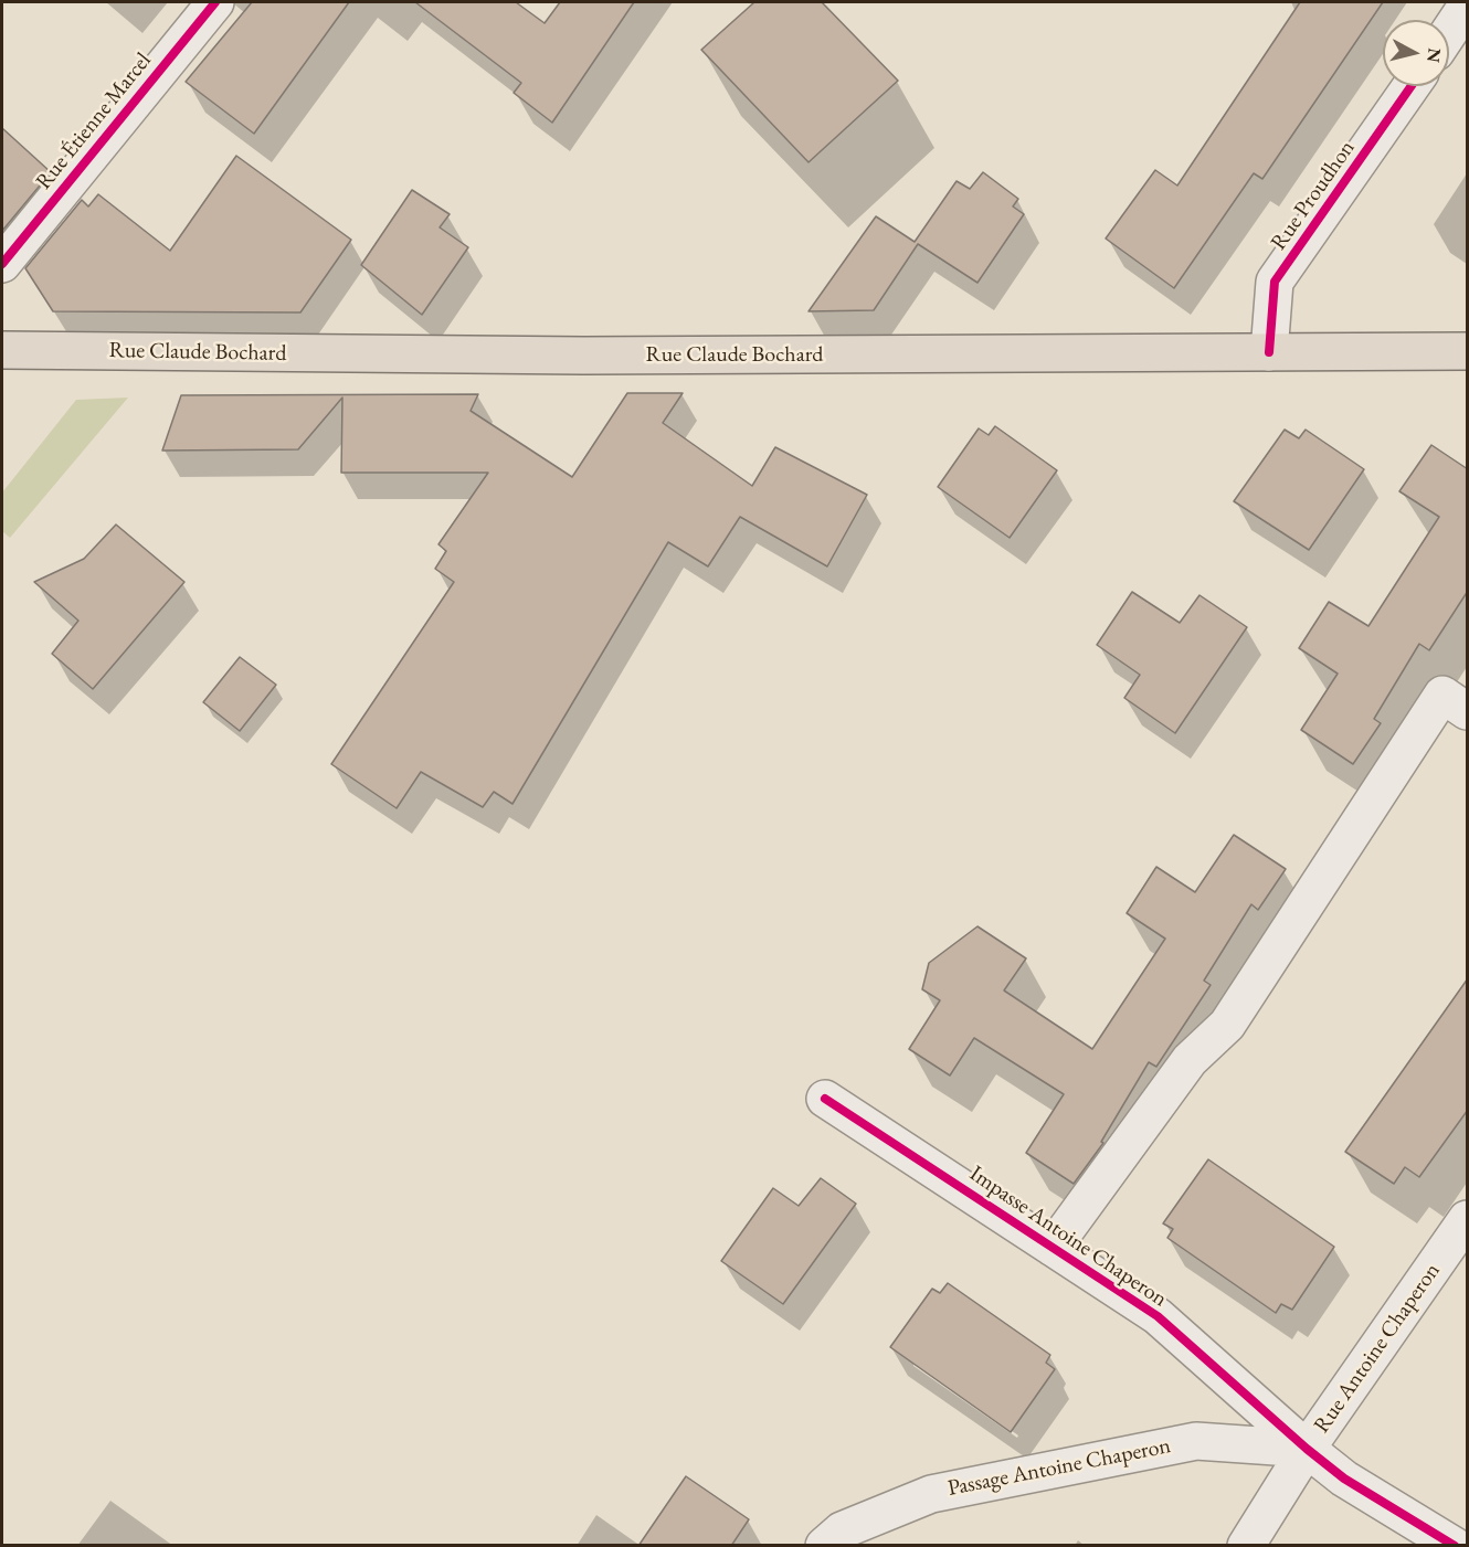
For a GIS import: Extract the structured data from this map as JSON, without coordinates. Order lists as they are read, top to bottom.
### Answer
{
  "streets": {
    "main road": ["Rue Claude Bochard"],
    "street": [
      "Rue Étienne Marcel",
      "Rue Proudhon",
      "Impasse Antoine Chaperon",
      "Rue Antoine Chaperon",
      "Passage Antoine Chaperon"
    ]
  },
  "crossings": [
    ["Rue Proudhon", "Rue Claude Bochard"],
    ["Impasse Antoine Chaperon", "Rue Antoine Chaperon"],
    ["Impasse Antoine Chaperon", "Passage Antoine Chaperon"],
    ["Rue Antoine Chaperon", "Passage Antoine Chaperon"]
  ],
  "north": "right"
}
